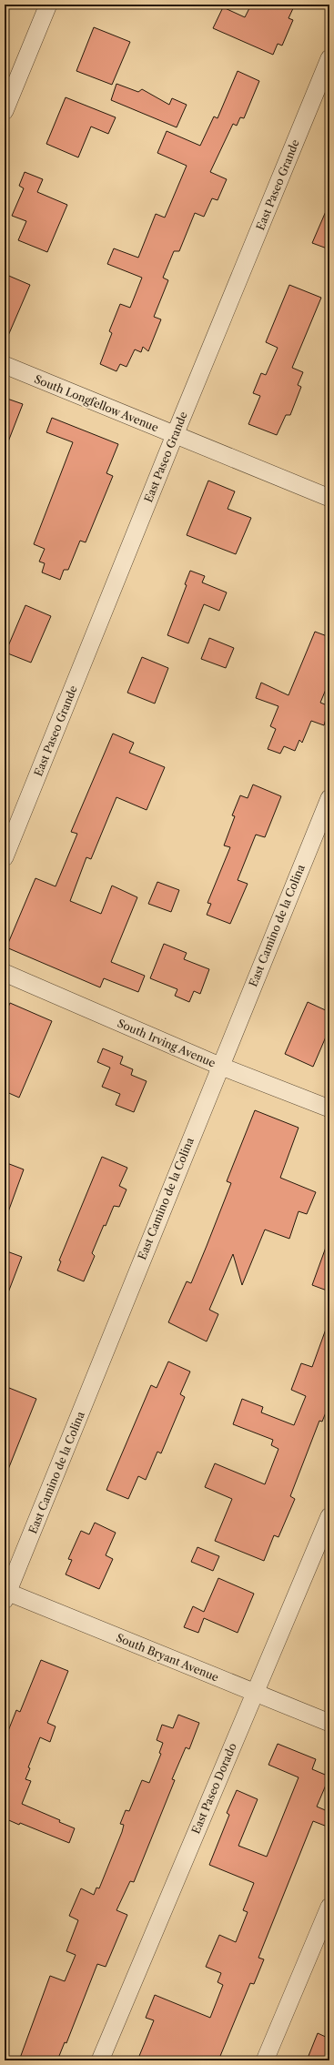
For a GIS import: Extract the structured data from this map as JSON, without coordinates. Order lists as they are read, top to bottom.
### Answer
{
  "streets": {
    "street": [
      "East Paseo Grande",
      "South Longfellow Avenue",
      "East Camino de la Colina",
      "South Irving Avenue",
      "South Bryant Avenue",
      "East Paseo Dorado"
    ]
  },
  "crossings": [
    ["East Paseo Grande", "South Longfellow Avenue"],
    ["East Camino de la Colina", "South Irving Avenue"],
    ["East Camino de la Colina", "South Bryant Avenue"],
    ["South Bryant Avenue", "East Paseo Dorado"]
  ]
}
